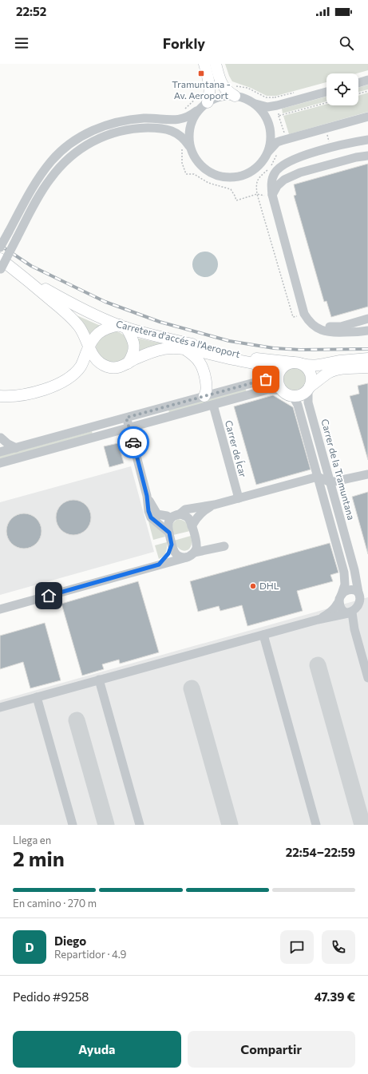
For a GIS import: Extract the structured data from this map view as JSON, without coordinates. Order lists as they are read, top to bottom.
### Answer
{
  "streets": {
    "main road": ["Carretera d'accés a l'Aeroport"],
    "street": ["Carrer de Ícar", "Carrer de la Tramuntana"]
  },
  "crossings": [
    ["Carretera d'accés a l'Aeroport", "Carrer de la Tramuntana"]
  ],
  "places": {
    "transit": ["Tramuntana - Av. Aeroport"],
    "other": ["DHL"]
  },
  "page": {
    "status": "22:52",
    "header": "Forkly",
    "heading": ["2 min", "Llega en", "22:54–22:59"],
    "panel": [
      "Diego",
      "Repartidor · 4.9",
      "Pedido #9258",
      "47.39 €"
    ],
    "bar": "En camino · 270 m",
    "round": "D",
    "buttons": ["Ayuda", "Compartir"]
  }
}
